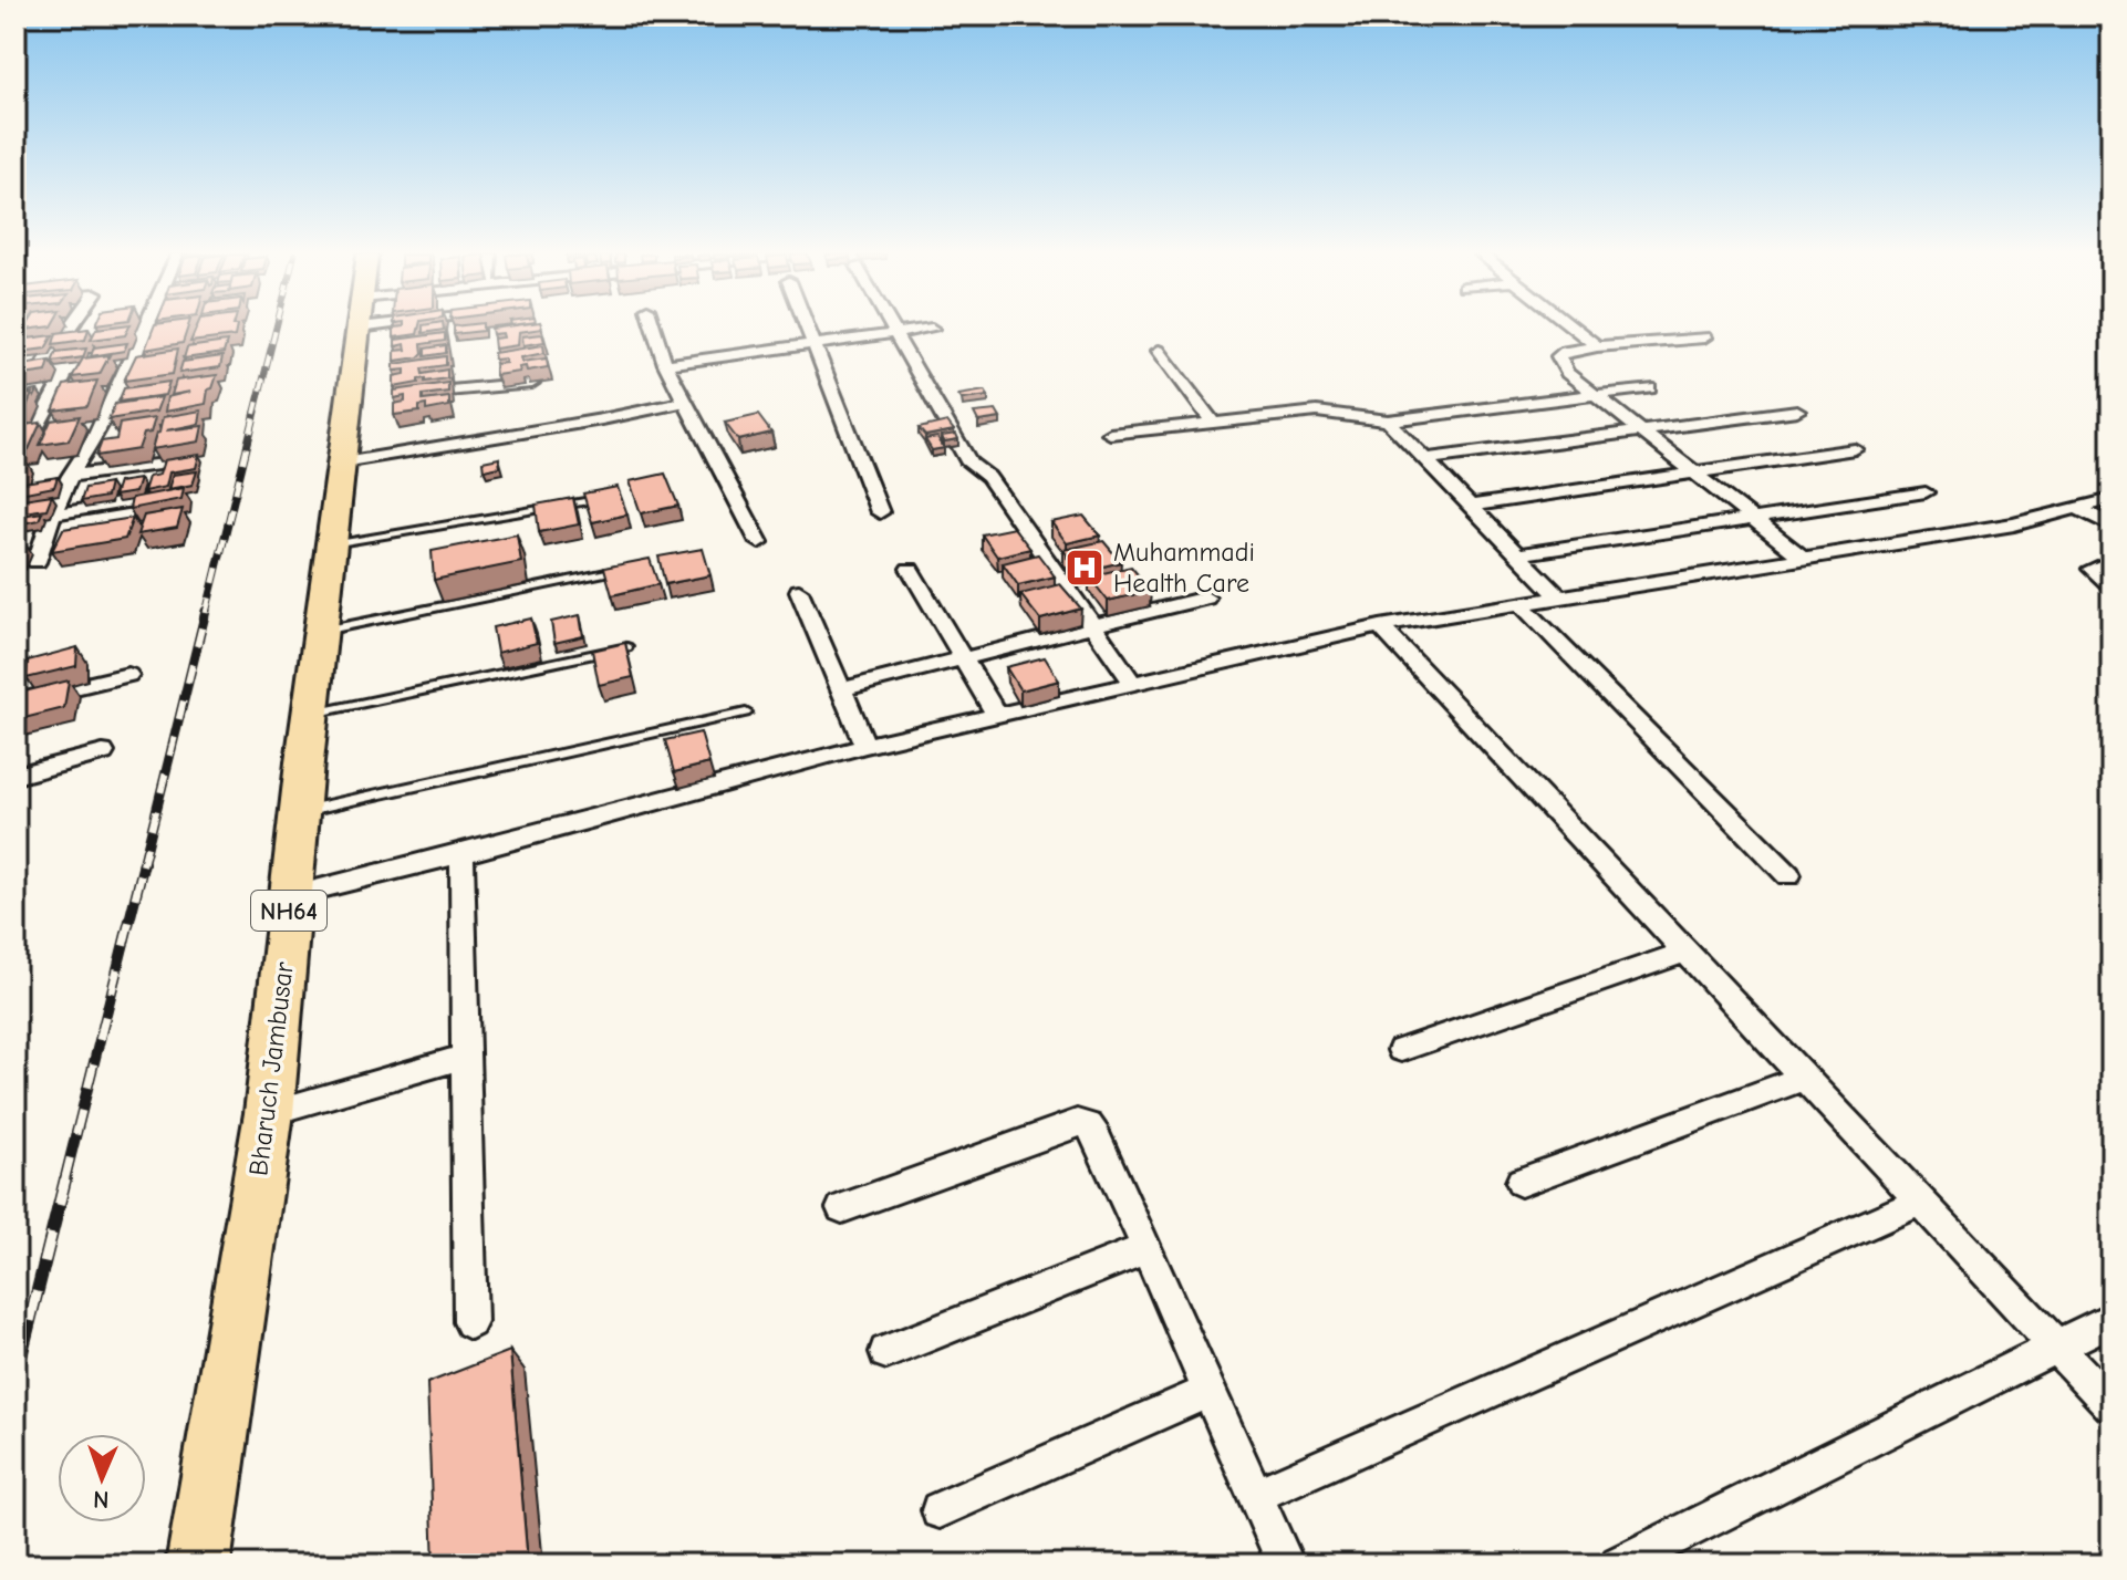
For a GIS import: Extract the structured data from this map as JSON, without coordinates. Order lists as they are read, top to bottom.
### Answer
{
  "streets": {
    "highway": ["NH64", "Bharuch Jambusar"]
  },
  "places": {
    "hospital": ["Muhammadi Health Care"]
  },
  "north": "bottom"
}
